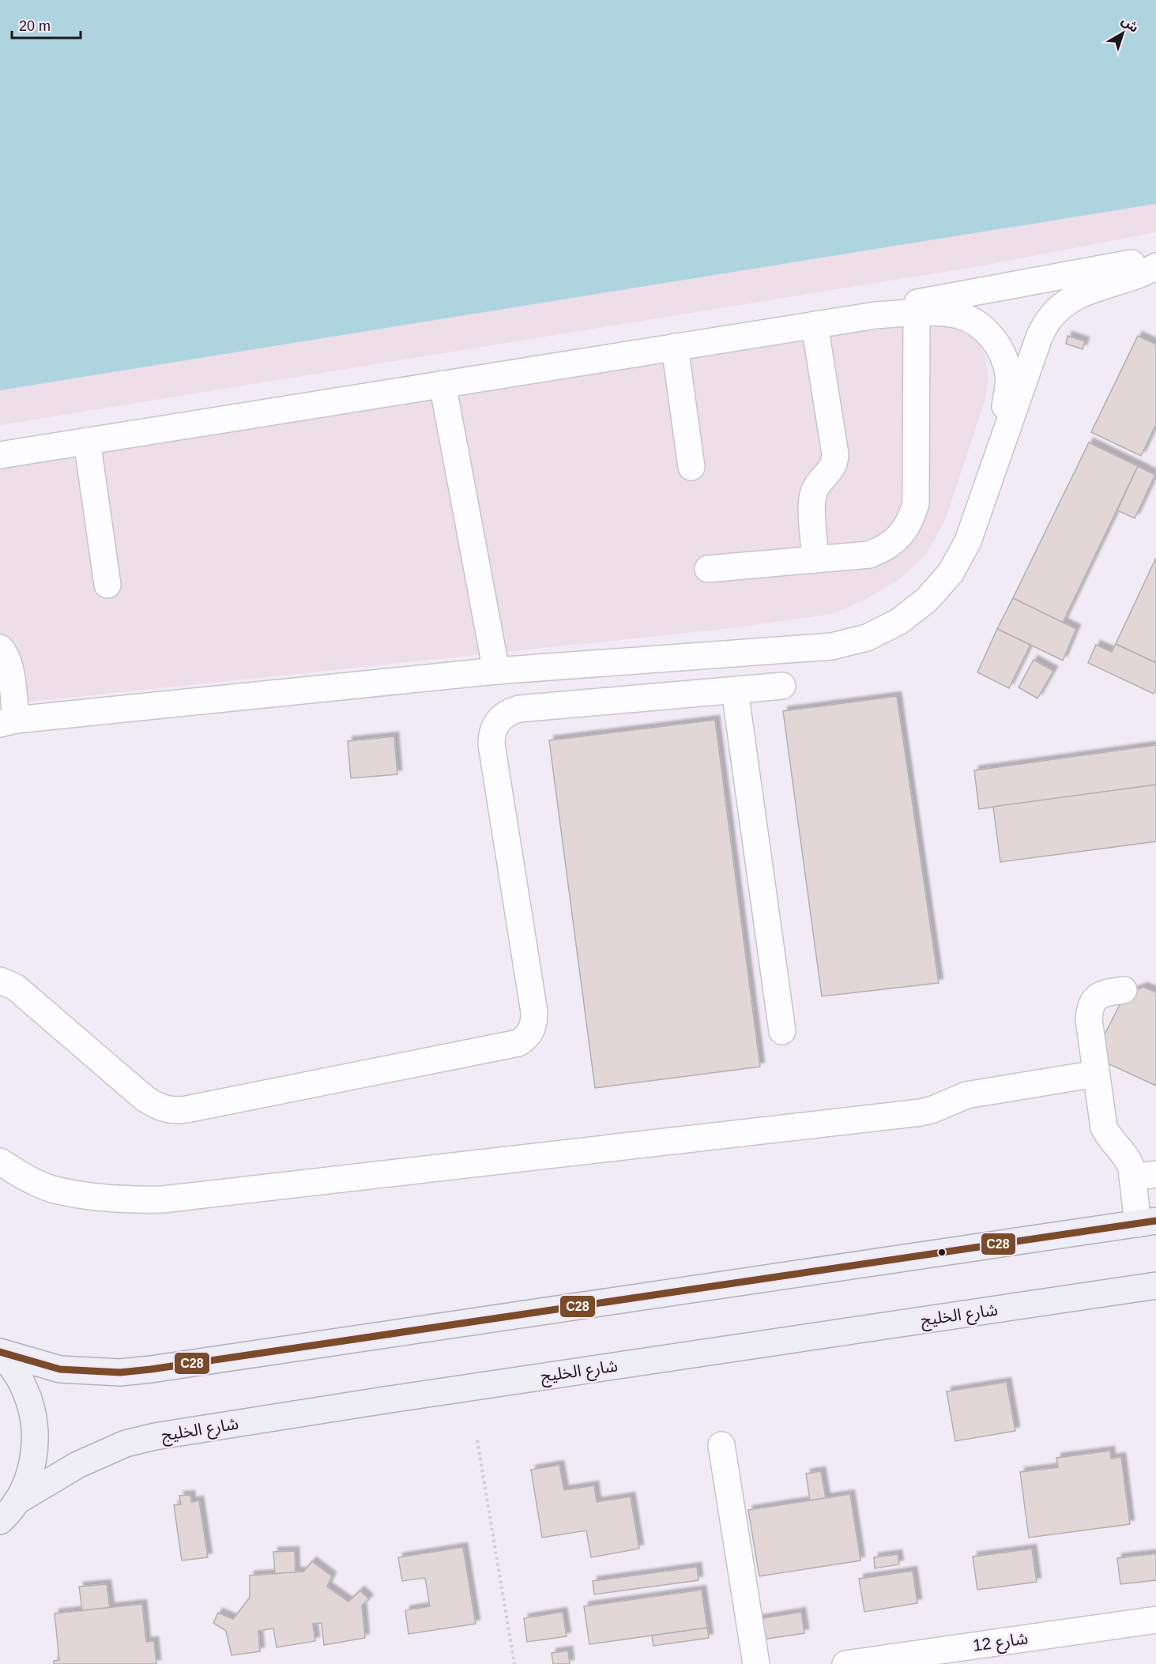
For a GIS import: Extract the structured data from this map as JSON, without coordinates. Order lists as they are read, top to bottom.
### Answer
{
  "streets": {
    "main road": ["شارع الخليج"],
    "street": ["شارع 12"]
  },
  "lines": ["transit line C28"],
  "scale_bar": "20 m",
  "north": "top right"
}
